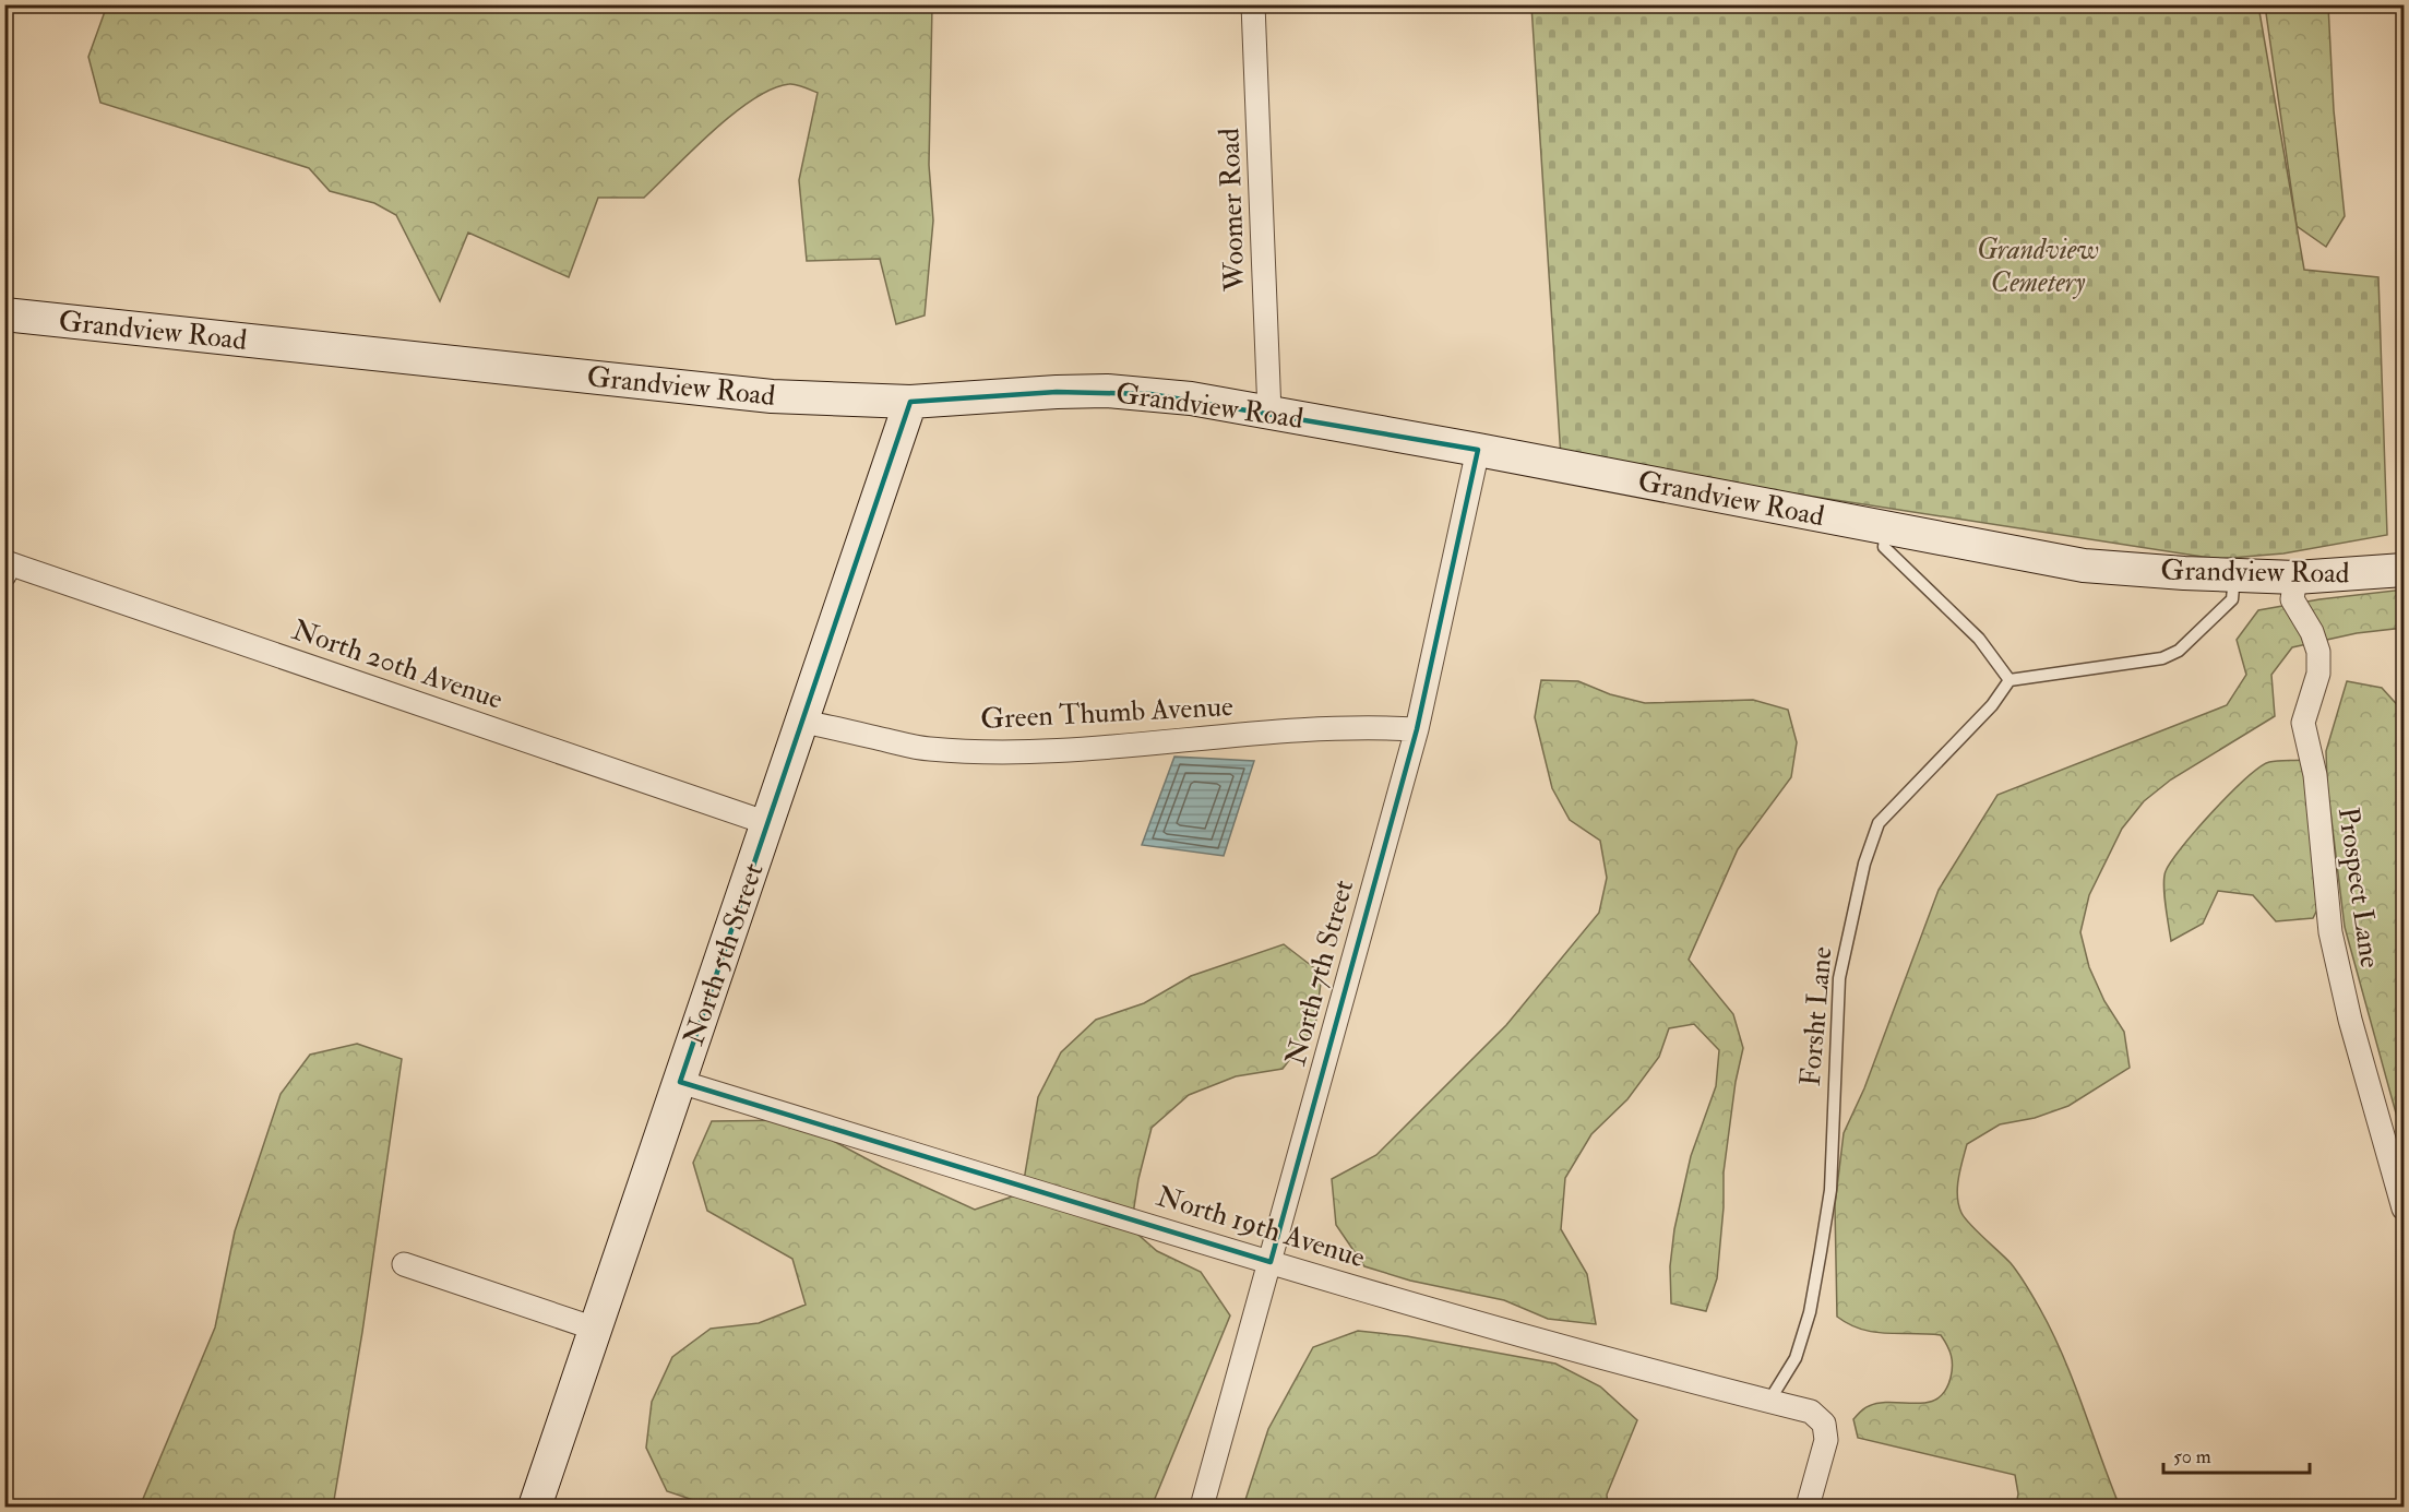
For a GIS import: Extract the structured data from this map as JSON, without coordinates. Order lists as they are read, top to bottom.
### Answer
{
  "streets": {
    "main road": ["Grandview Road", "North 5th Street"],
    "street": [
      "Woomer Road",
      "North 20th Avenue",
      "Green Thumb Avenue",
      "Prospect Lane",
      "North 7th Street",
      "North 19th Avenue"
    ],
    "lane": ["Forsht Lane"]
  },
  "crossings": [
    ["Woomer Road", "Grandview Road"],
    ["Grandview Road", "Prospect Lane"],
    ["Grandview Road", "North 5th Street"],
    ["Grandview Road", "North 7th Street"],
    ["North 20th Avenue", "North 5th Street"],
    ["Green Thumb Avenue", "North 5th Street"],
    ["Green Thumb Avenue", "North 7th Street"],
    ["North 5th Street", "North 19th Avenue"],
    ["North 7th Street", "North 19th Avenue"],
    ["Forsht Lane", "North 19th Avenue"]
  ],
  "parks": ["Grandview Cemetery"],
  "scale_bar": "50 m"
}
